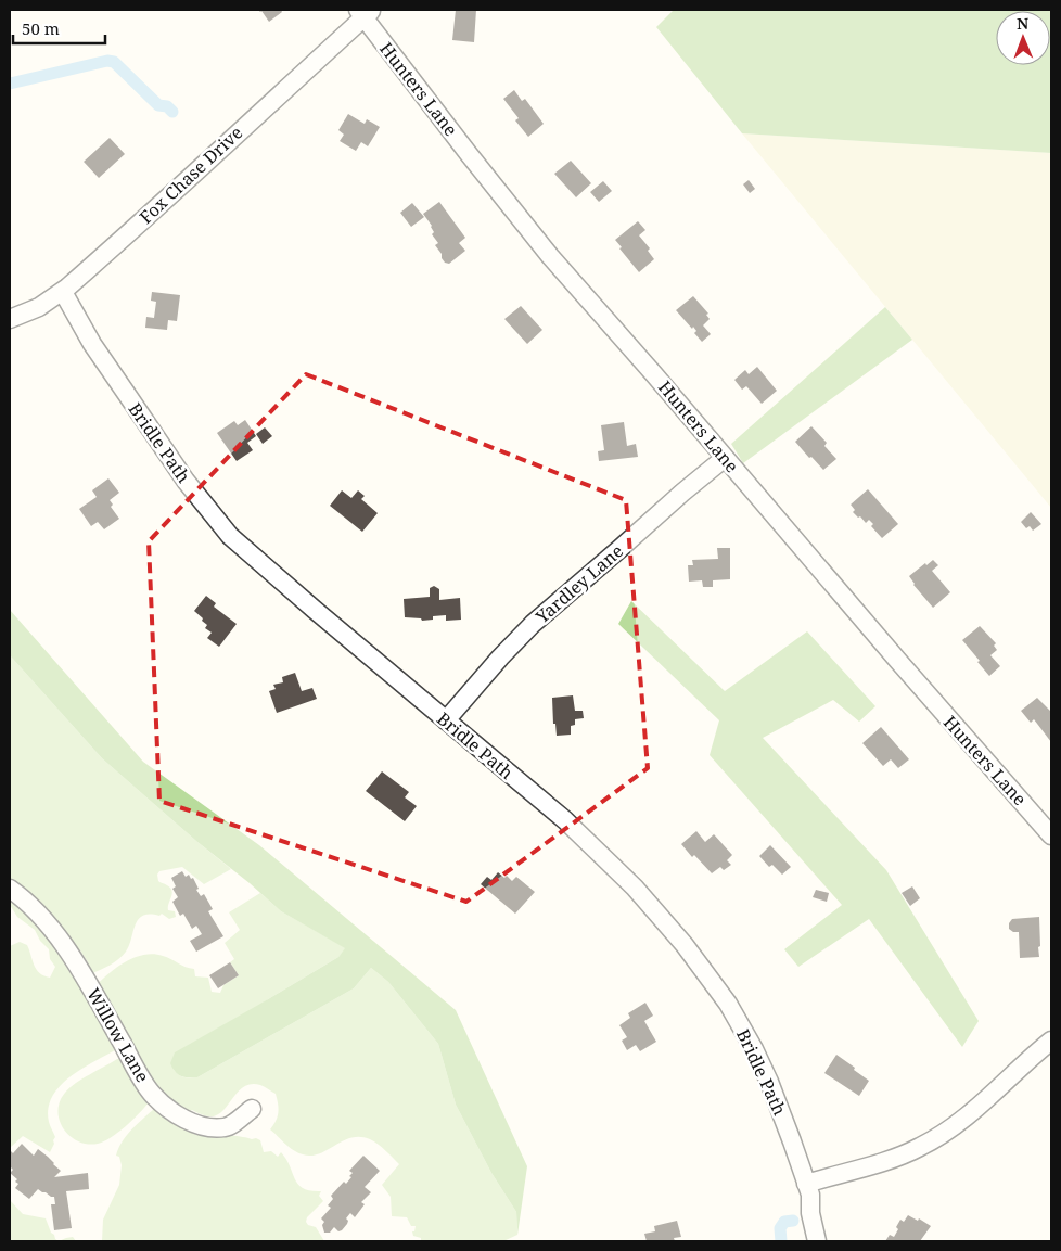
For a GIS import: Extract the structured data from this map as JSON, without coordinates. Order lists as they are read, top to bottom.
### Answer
{
  "streets": {
    "street": [
      "Hunters Lane",
      "Fox Chase Drive",
      "Bridle Path",
      "Yardley Lane",
      "Willow Lane"
    ]
  },
  "crossings": [
    ["Hunters Lane", "Fox Chase Drive"],
    ["Hunters Lane", "Yardley Lane"],
    ["Fox Chase Drive", "Bridle Path"],
    ["Bridle Path", "Yardley Lane"]
  ],
  "scale_bar": "50 m",
  "north": "top"
}
